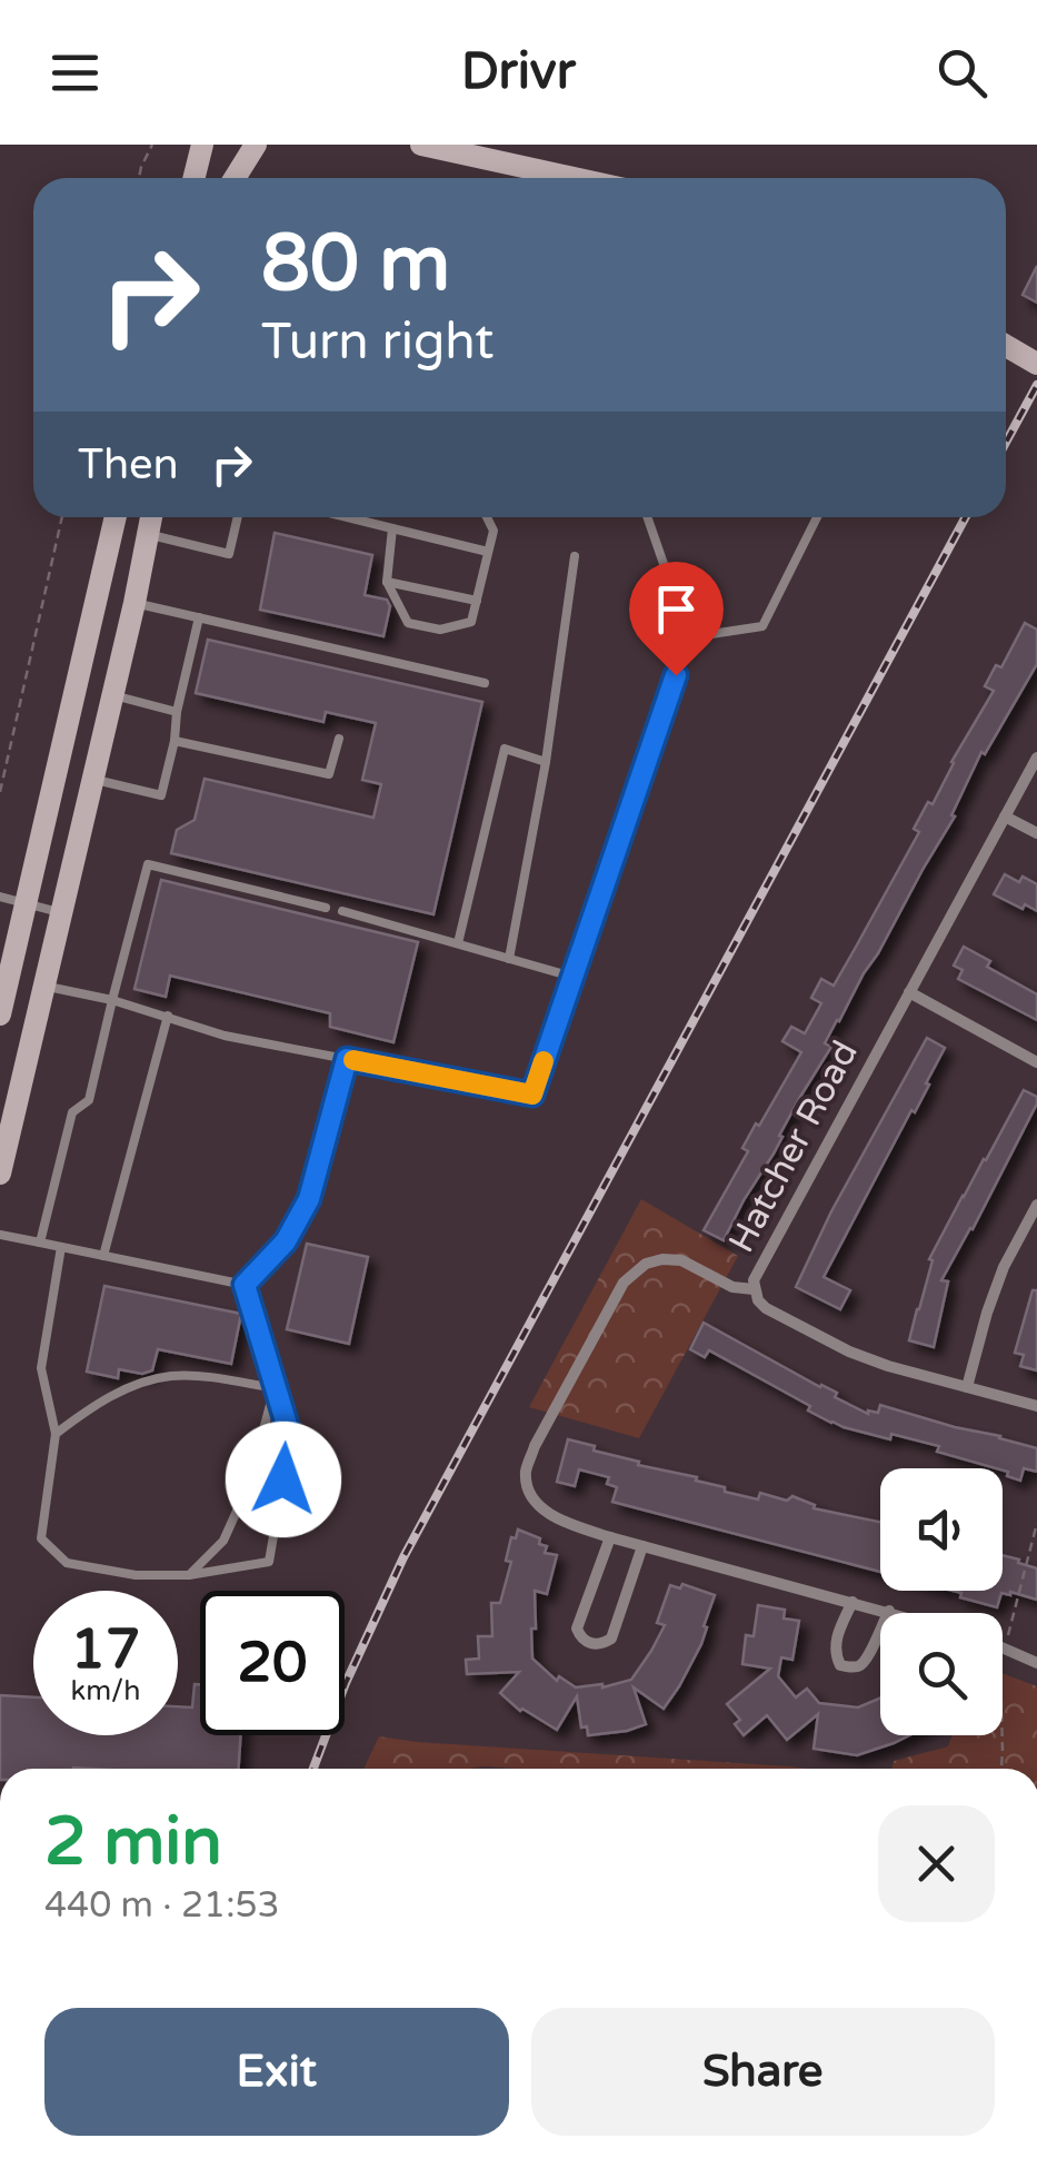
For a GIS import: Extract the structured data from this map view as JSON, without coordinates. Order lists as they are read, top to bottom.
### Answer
{
  "streets": {
    "street": ["Hatcher Road"]
  },
  "page": {
    "header": "Drivr",
    "turn": ["80 m", "Turn right"],
    "then": "Then",
    "speed": "17 km/h",
    "limit": "20",
    "heading": ["2 min", "440 m · 21:53"],
    "buttons": ["Exit", "Share"]
  }
}
